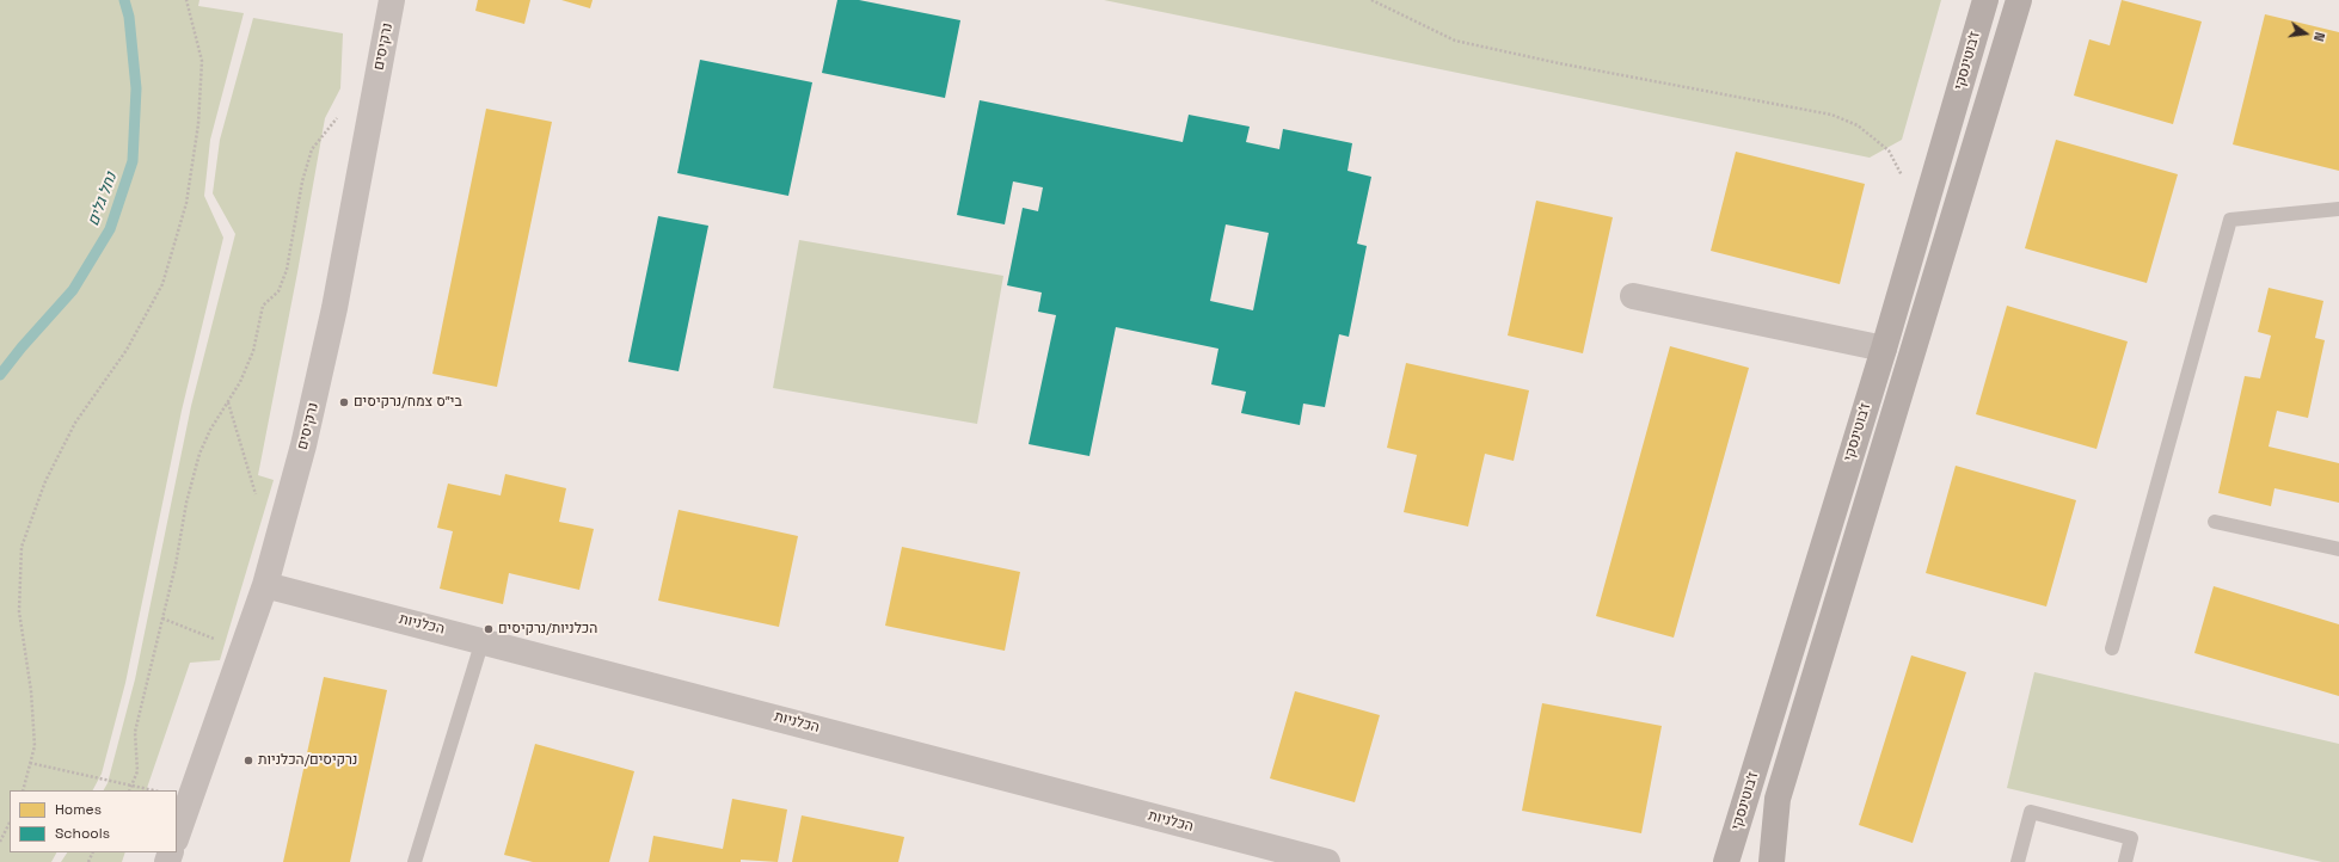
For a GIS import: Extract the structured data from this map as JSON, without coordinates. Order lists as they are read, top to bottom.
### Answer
{
  "streets": {
    "street": ["נרקיסים", "ז׳בוטינסקי", "הכלניות"]
  },
  "crossings": [
    ["נרקיסים", "הכלניות"]
  ],
  "water": ["נחל גלים"],
  "places": ["בי״ס צמח/נרקיסים", "הכלניות/נרקיסים", "נרקיסים/הכלניות"],
  "legend": ["Homes", "Schools"],
  "north": "right"
}
